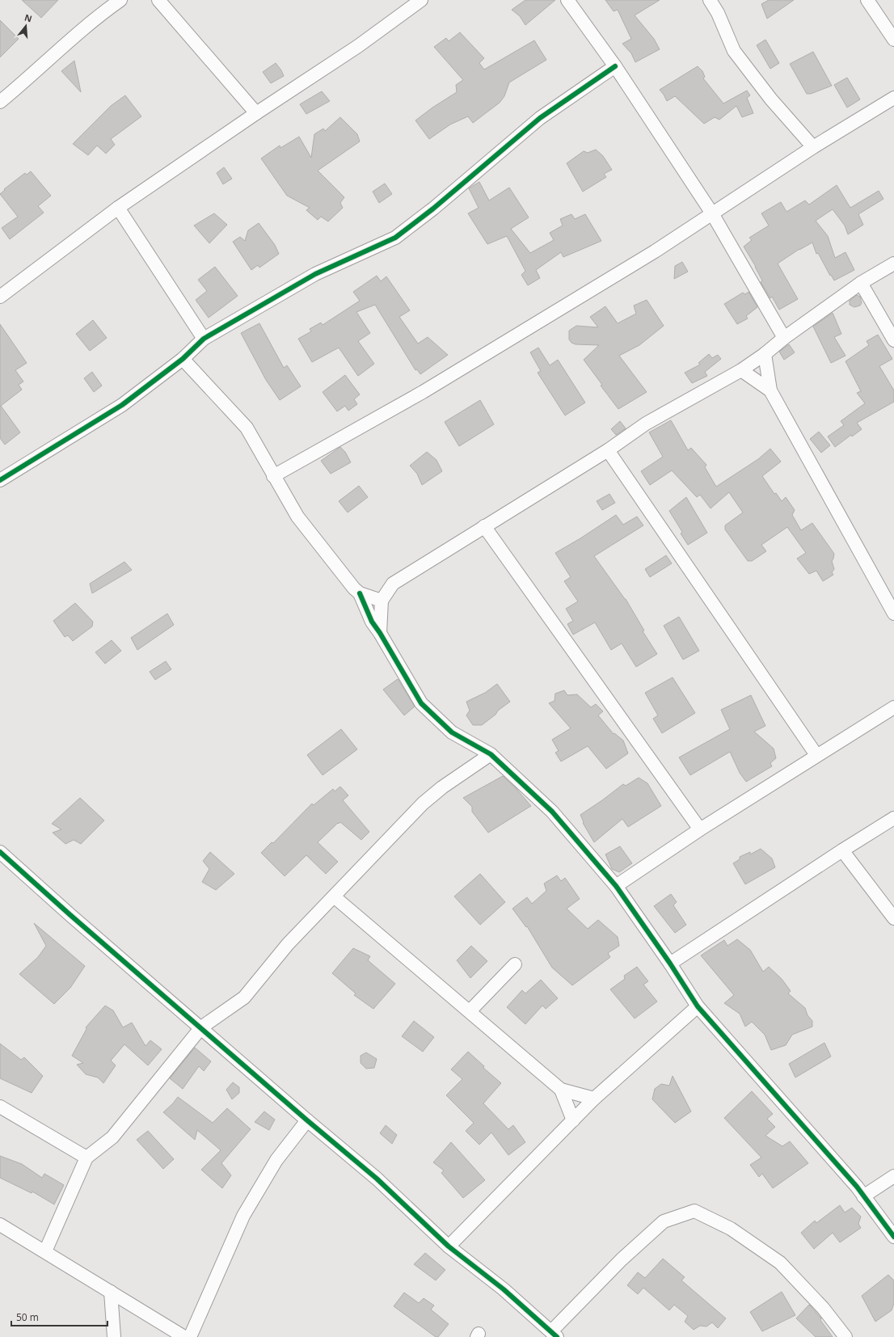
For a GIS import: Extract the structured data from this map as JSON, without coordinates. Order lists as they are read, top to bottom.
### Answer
{
  "scale_bar": "50 m",
  "north": "top"
}
